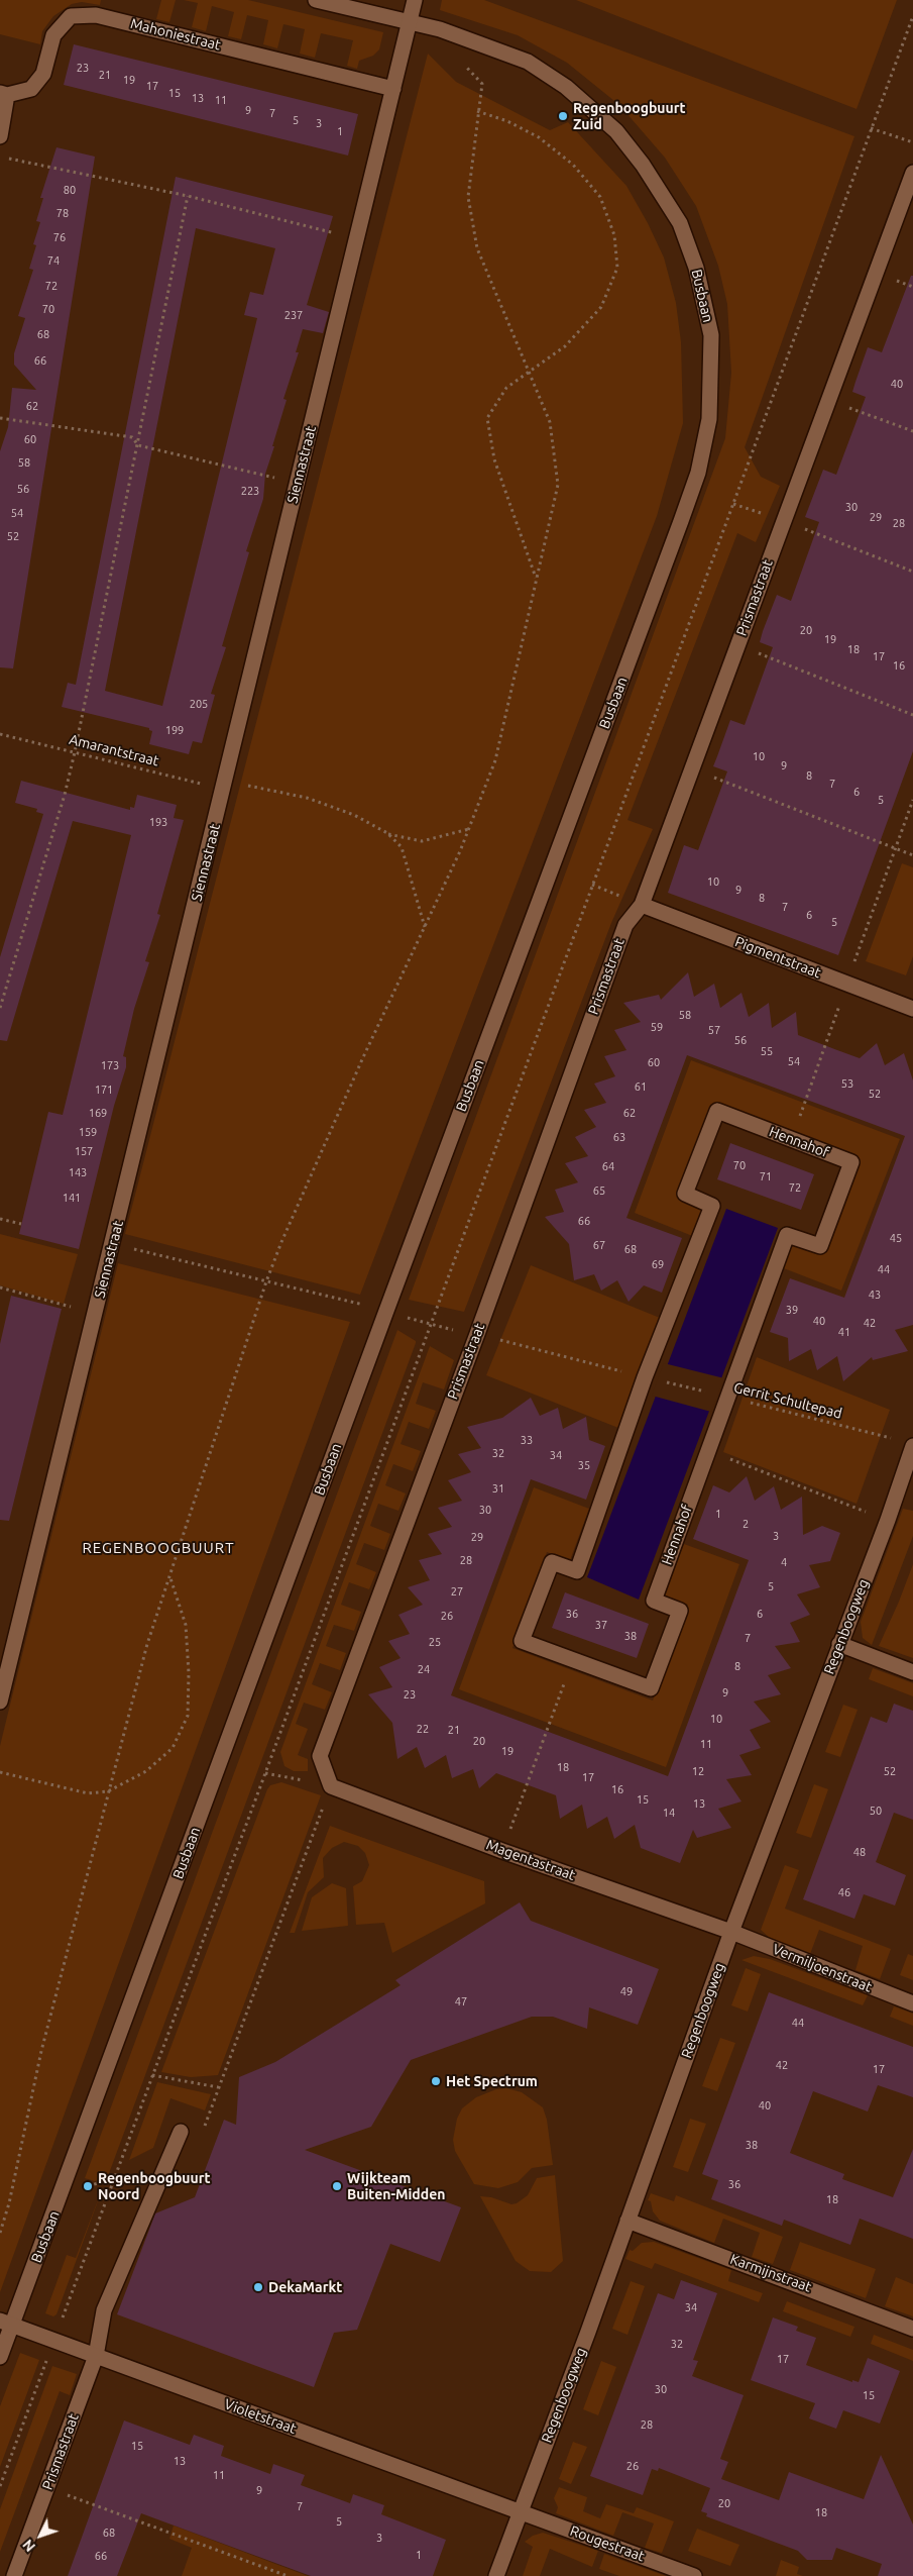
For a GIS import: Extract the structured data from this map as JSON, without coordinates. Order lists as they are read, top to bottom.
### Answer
{
  "streets": {
    "street": [
      "Mahoniestraat",
      "Busbaan",
      "Siennastraat",
      "Prismastraat",
      "Pigmentstraat",
      "Hennahof",
      "Regenboogweg",
      "Magentastraat",
      "Vermiljoenstraat",
      "Karmijnstraat",
      "Violetstraat",
      "Rougestraat"
    ],
    "path": ["Amarantstraat", "Gerrit Schultepad"]
  },
  "crossings": [
    ["Mahoniestraat", "Siennastraat"],
    ["Busbaan", "Siennastraat"],
    ["Busbaan", "Violetstraat"],
    ["Siennastraat", "Amarantstraat"],
    ["Prismastraat", "Pigmentstraat"],
    ["Prismastraat", "Magentastraat"],
    ["Prismastraat", "Violetstraat"],
    ["Hennahof", "Gerrit Schultepad"],
    ["Regenboogweg", "Magentastraat"],
    ["Regenboogweg", "Vermiljoenstraat"],
    ["Regenboogweg", "Karmijnstraat"],
    ["Regenboogweg", "Violetstraat"],
    ["Regenboogweg", "Rougestraat"],
    ["Magentastraat", "Vermiljoenstraat"],
    ["Violetstraat", "Rougestraat"]
  ],
  "districts": ["REGENBOOGBUURT"],
  "places": [
    "Regenboogbuurt Zuid",
    "Het Spectrum",
    "Regenboogbuurt Noord",
    "Wijkteam Buiten-Midden",
    "DekaMarkt"
  ],
  "house_numbers": [
    "23",
    "21",
    "19",
    "17",
    "15",
    "13",
    "11",
    "9",
    "7",
    "5",
    "3",
    "1",
    "80",
    "78",
    "76",
    "74",
    "72",
    "70",
    "237",
    "68",
    "66",
    "40",
    "62",
    "60",
    "58",
    "56",
    "223",
    "30",
    "54",
    "29",
    "28",
    "52",
    "20",
    "19",
    "18",
    "17",
    "16",
    "205",
    "199",
    "10",
    "9",
    "8",
    "7",
    "6",
    "5",
    "193",
    "10",
    "9",
    "8",
    "7",
    "6",
    "5",
    "58",
    "59",
    "57",
    "56",
    "55",
    "54",
    "60",
    "173",
    "53",
    "61",
    "171",
    "52",
    "169",
    "62",
    "159",
    "63",
    "157",
    "70",
    "64",
    "143",
    "71",
    "72",
    "65",
    "141",
    "66",
    "45",
    "67",
    "68",
    "69",
    "44",
    "43",
    "39",
    "40",
    "42",
    "41",
    "33",
    "32",
    "34",
    "35",
    "31",
    "30",
    "1",
    "2",
    "3",
    "29",
    "28",
    "4",
    "5",
    "27",
    "36",
    "6",
    "26",
    "37",
    "38",
    "7",
    "25",
    "8",
    "24",
    "9",
    "23",
    "10",
    "22",
    "21",
    "20",
    "11",
    "19",
    "18",
    "12",
    "52",
    "17",
    "16",
    "15",
    "13",
    "50",
    "14",
    "48",
    "46",
    "49",
    "47",
    "44",
    "42",
    "17",
    "40",
    "38",
    "36",
    "18",
    "34",
    "32",
    "17",
    "30",
    "15",
    "28",
    "15",
    "13",
    "26",
    "11",
    "9",
    "20",
    "7",
    "18",
    "5",
    "68",
    "3",
    "1",
    "66"
  ],
  "north": "bottom left"
}
